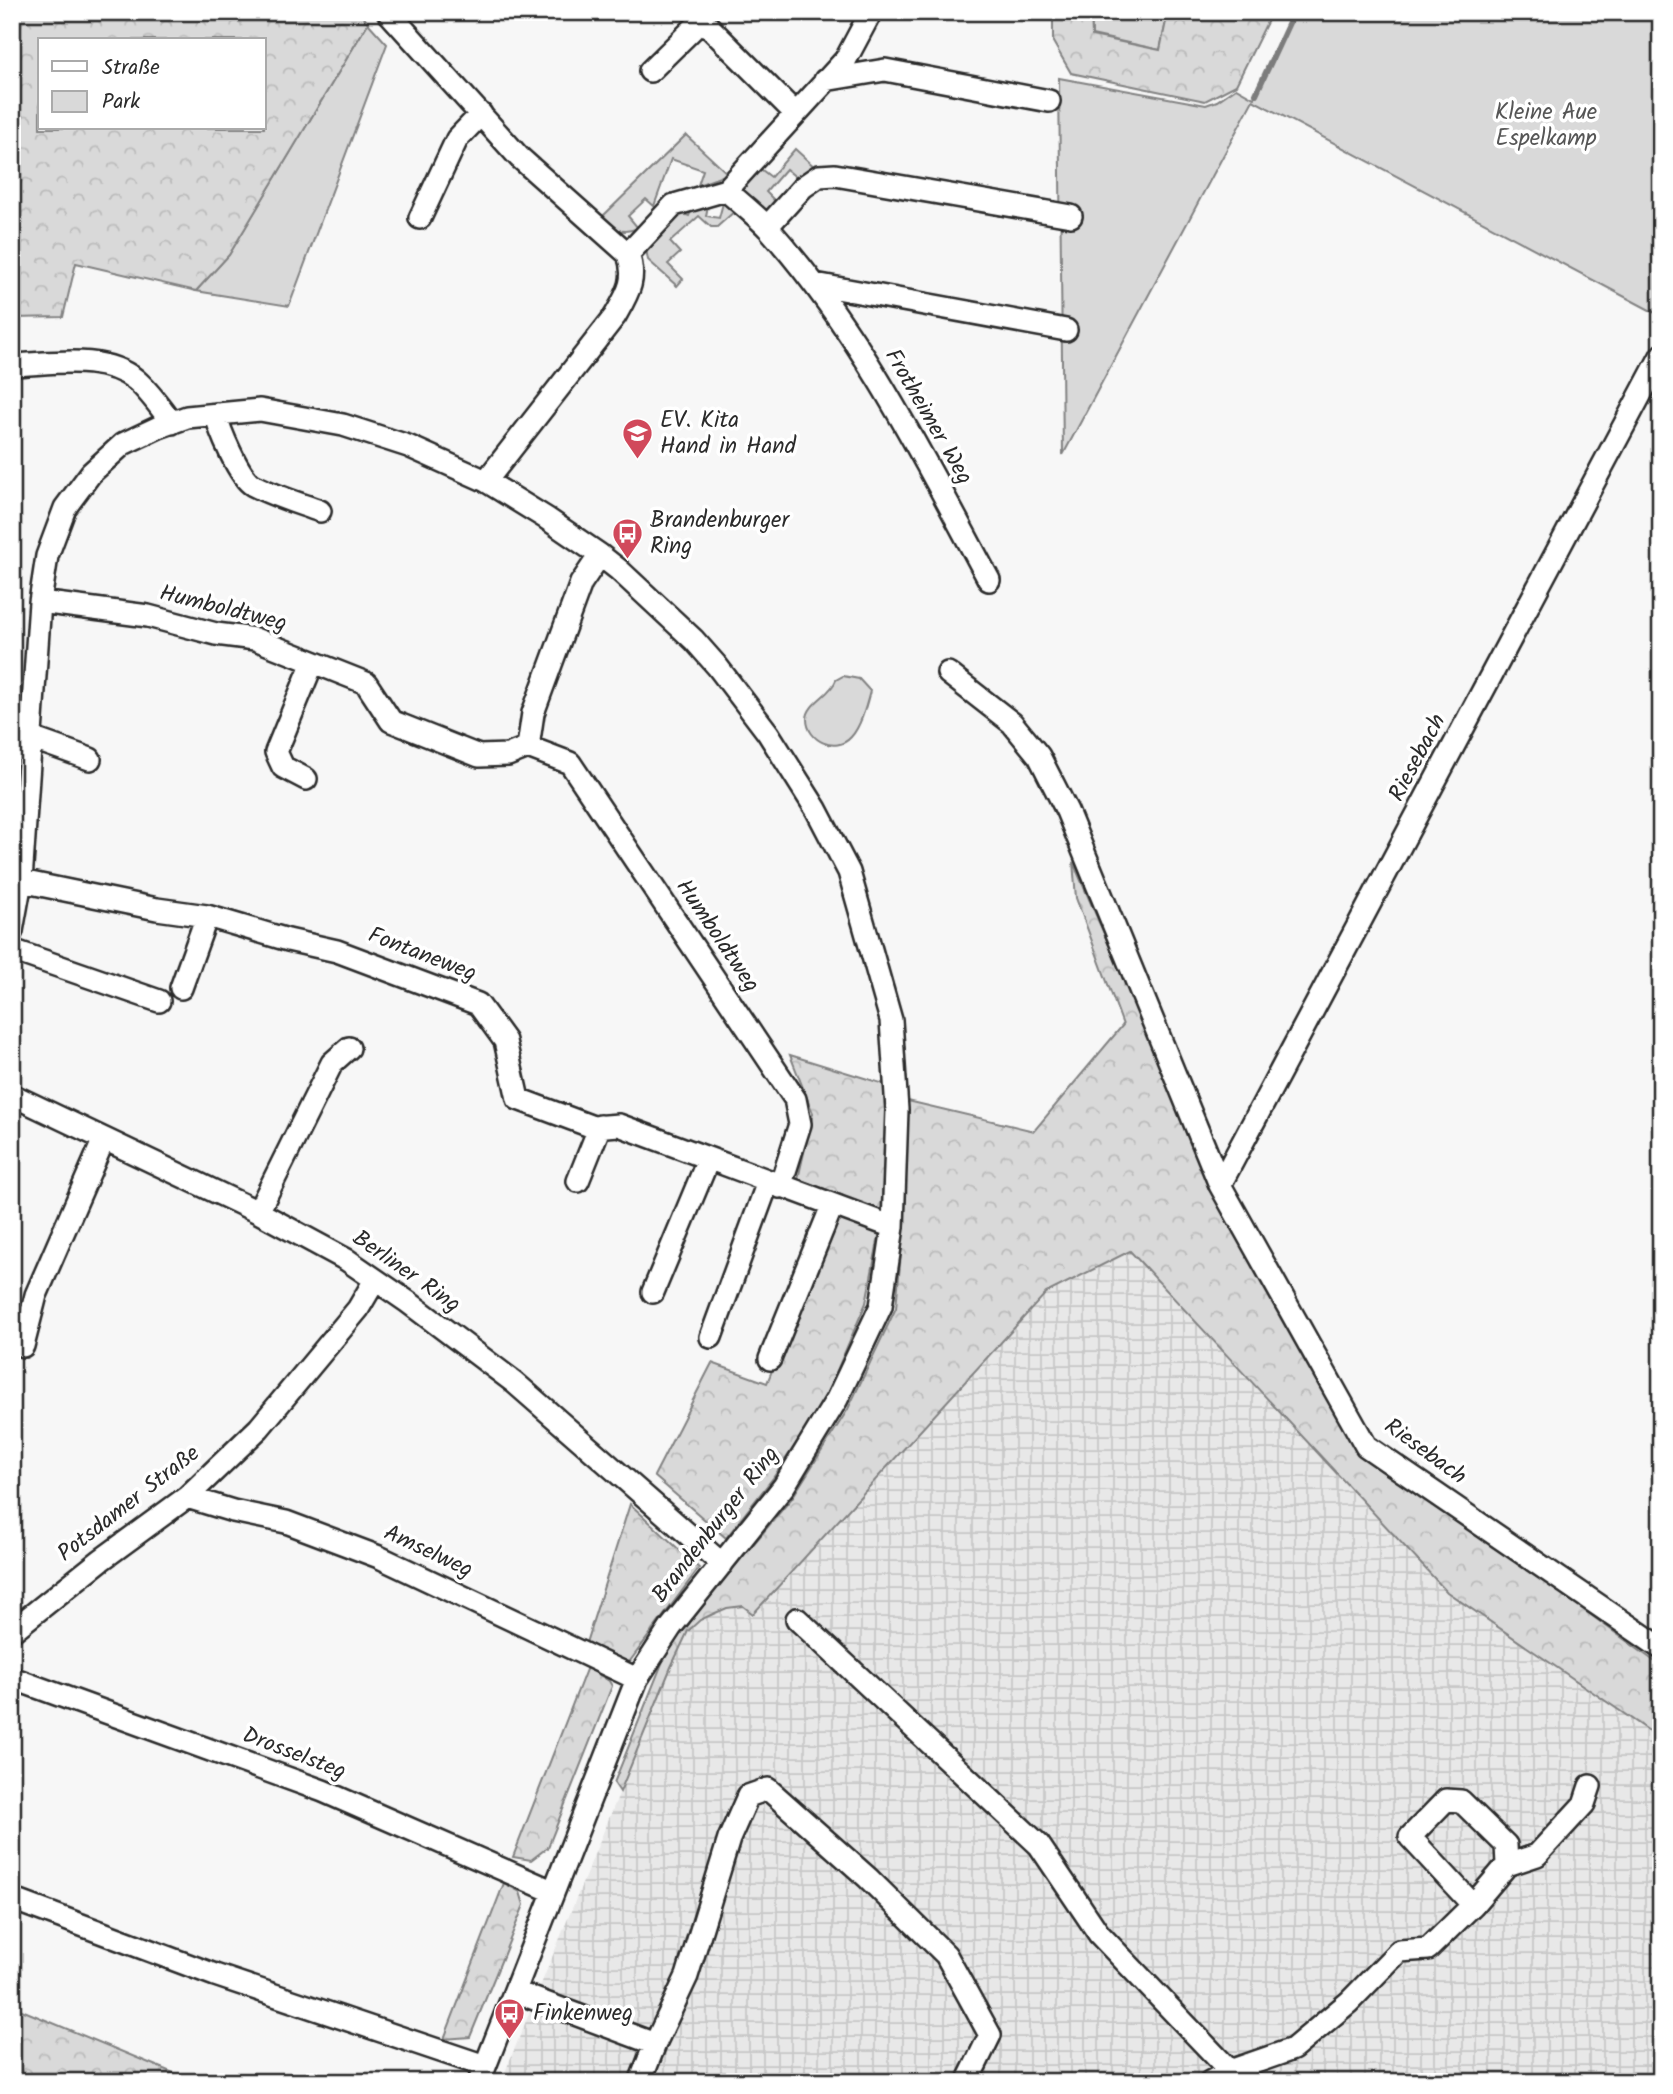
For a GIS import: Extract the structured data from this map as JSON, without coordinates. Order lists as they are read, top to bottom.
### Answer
{
  "streets": {
    "street": [
      "Frotheimer Weg",
      "Humboldtweg",
      "Riesebach",
      "Fontaneweg",
      "Berliner Ring",
      "Potsdamer Straße",
      "Brandenburger Ring",
      "Amselweg",
      "Drosselsteg"
    ]
  },
  "crossings": [
    ["Humboldtweg", "Fontaneweg"],
    ["Humboldtweg", "Brandenburger Ring"],
    ["Fontaneweg", "Brandenburger Ring"],
    ["Berliner Ring", "Potsdamer Straße"],
    ["Berliner Ring", "Brandenburger Ring"],
    ["Potsdamer Straße", "Amselweg"],
    ["Brandenburger Ring", "Amselweg"],
    ["Brandenburger Ring", "Drosselsteg"]
  ],
  "parks": ["Kleine Aue Espelkamp"],
  "places": {
    "school or university": ["EV. Kita Hand in Hand"],
    "bus stop": ["Brandenburger Ring", "Finkenweg"]
  },
  "legend": ["Straße", "Park"]
}
